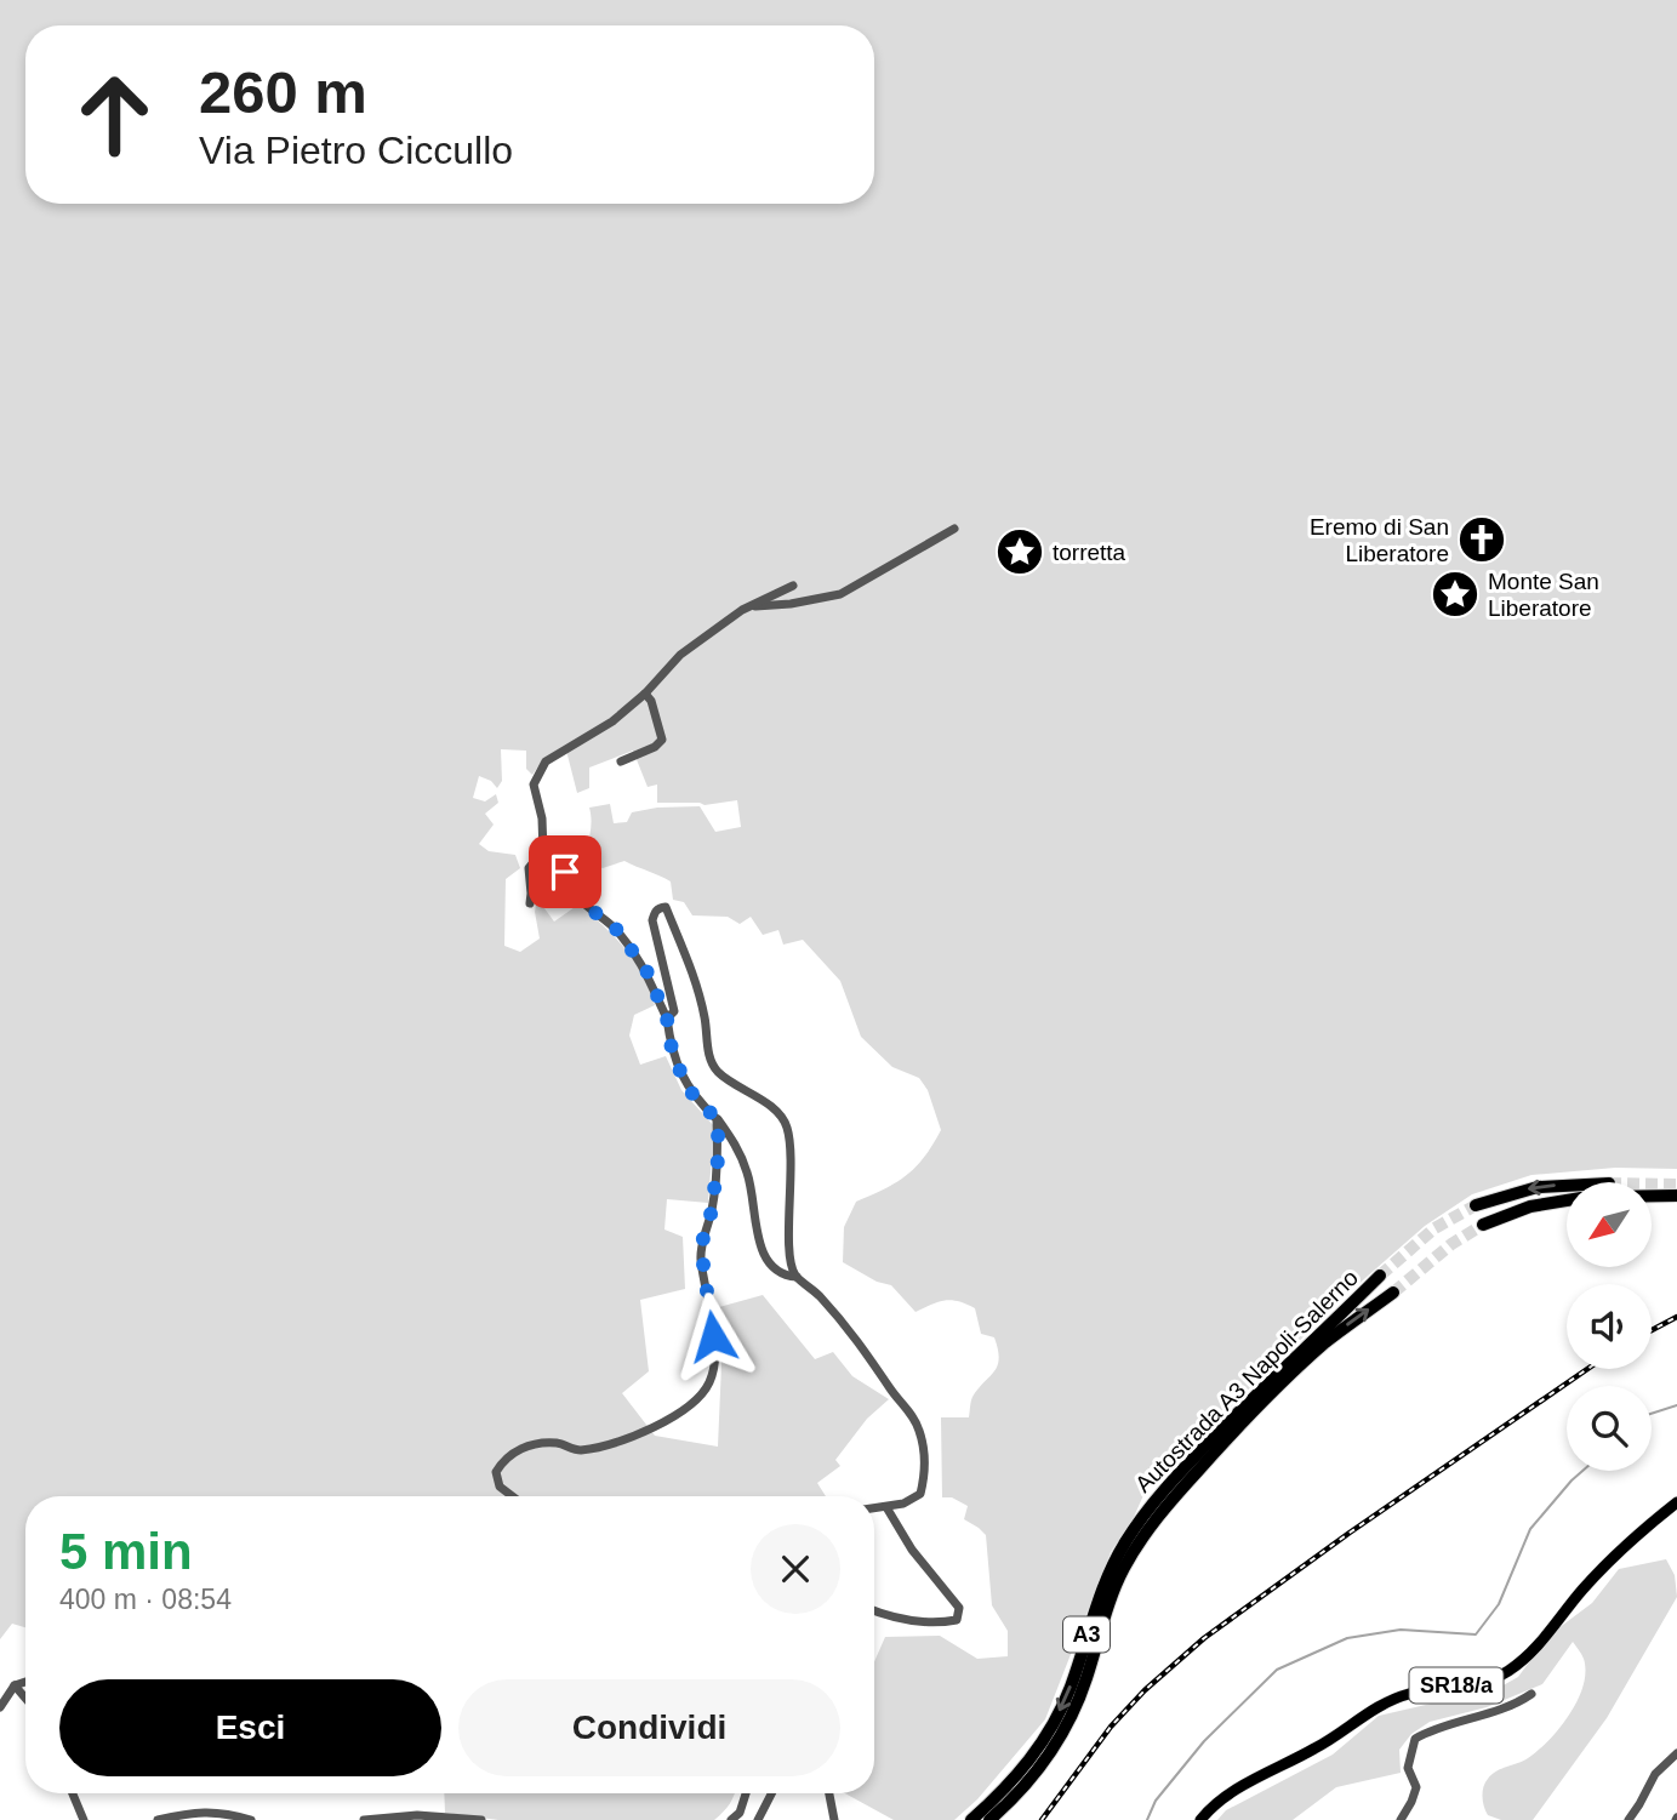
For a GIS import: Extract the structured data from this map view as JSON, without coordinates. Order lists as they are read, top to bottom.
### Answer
{
  "streets": {
    "highway": ["Autostrada A3 Napoli-Salerno", "A3"],
    "main road": ["SR18/a"]
  },
  "places": {
    "church": ["Eremo di San Liberatore"],
    "place": ["torretta", "Monte San Liberatore"]
  },
  "north": "bottom left",
  "page": {
    "turn": ["260 m", "Via Pietro Ciccullo"],
    "heading": ["5 min", "400 m · 08:54"],
    "buttons": ["Esci", "Condividi"]
  }
}
